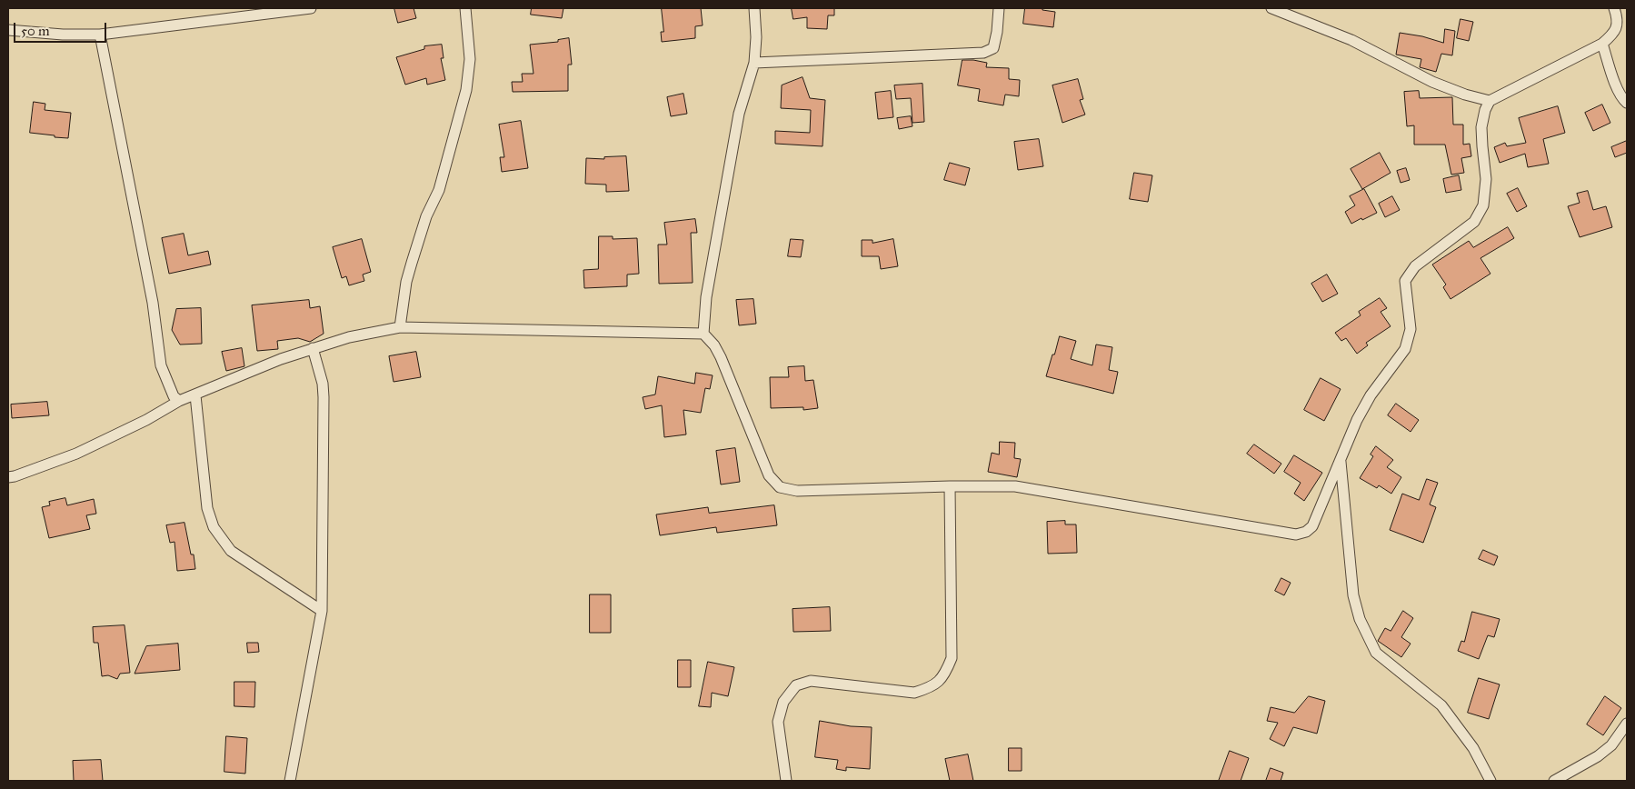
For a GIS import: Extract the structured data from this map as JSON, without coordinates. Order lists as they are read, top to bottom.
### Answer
{
  "scale_bar": "50 m"
}
